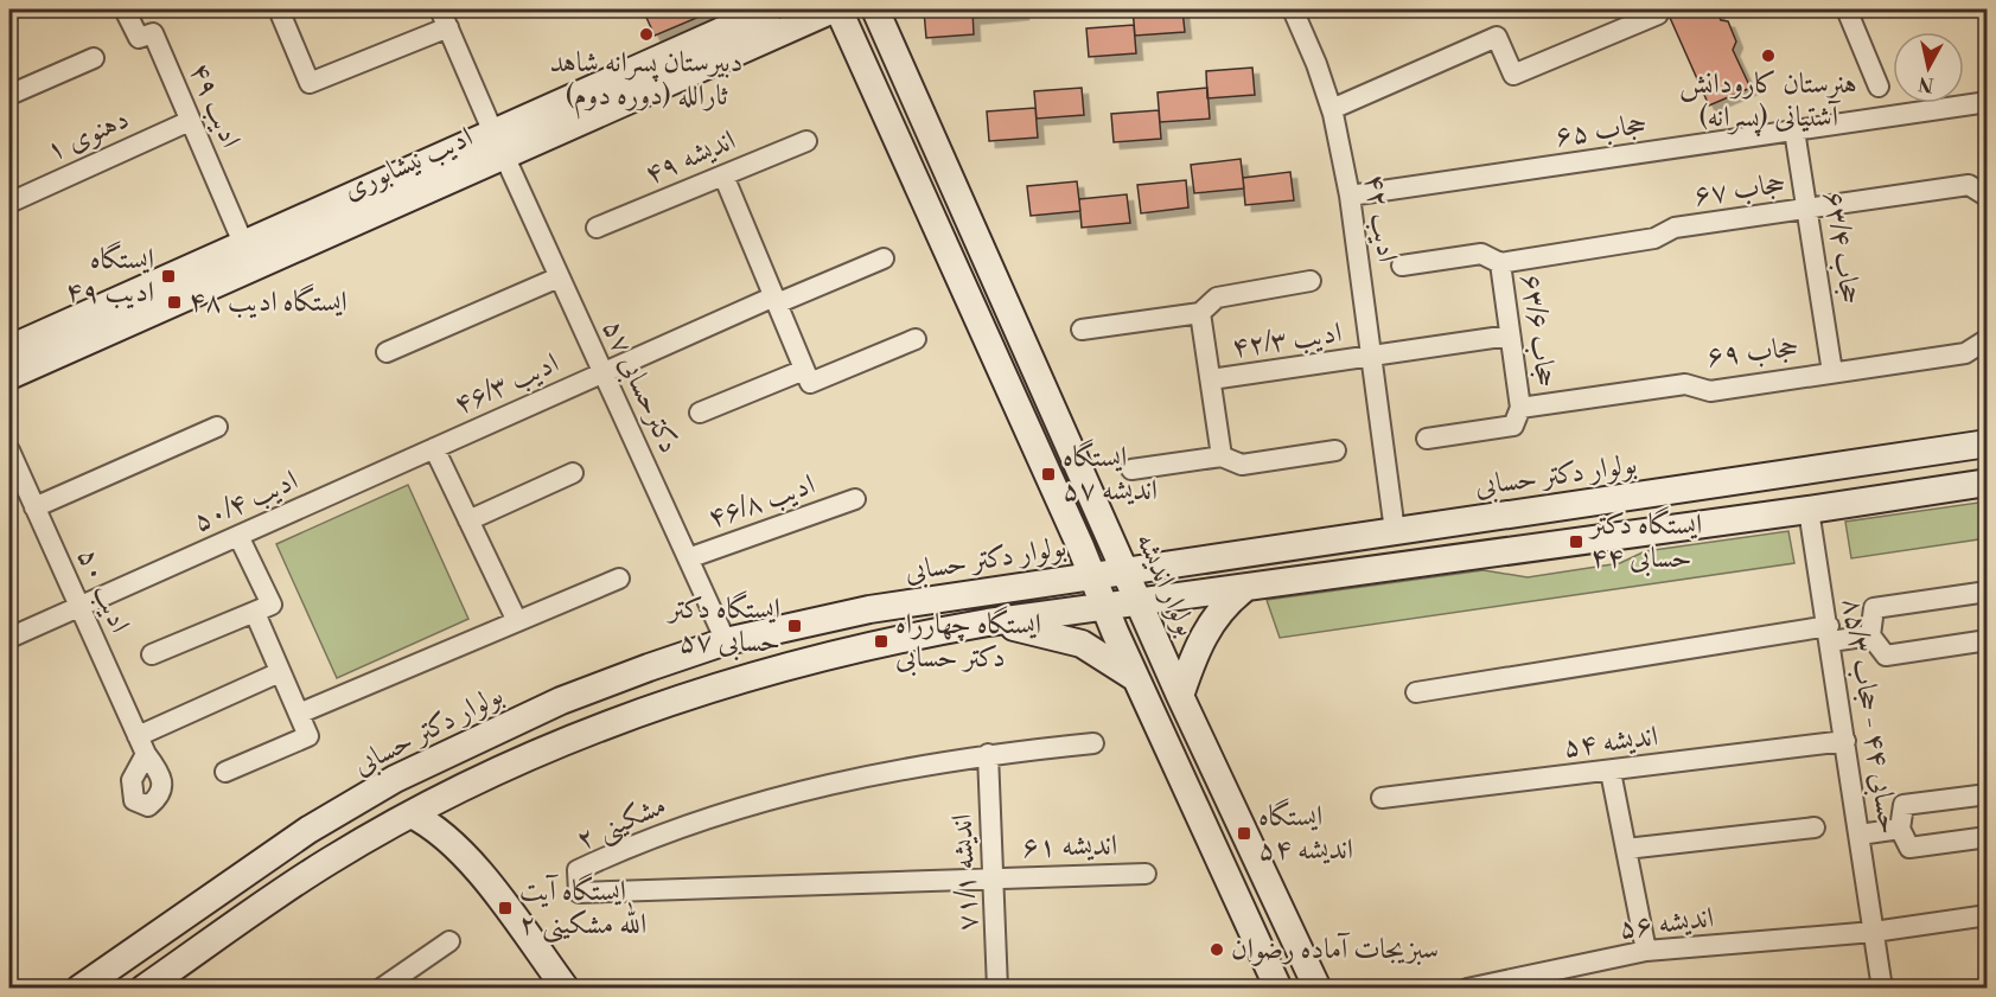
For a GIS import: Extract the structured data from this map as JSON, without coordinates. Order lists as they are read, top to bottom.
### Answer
{
  "streets": {
    "main road": ["ادیب نیشابوری", "بولوار دکتر حسابی", "بولوار اندیشه"],
    "street": [
      "ادیب ۴۹",
      "حجاب ۶۵",
      "دهنوی ۱",
      "اندیشه ۴۹",
      "حجاب ۶۷",
      "ادیب ۴۲",
      "حجاب ۶۳/۴",
      "حجاب ۶۳/۶",
      "ادیب ۴۲/۳",
      "حجاب ۶۹",
      "ادیب ۴۶/۳",
      "دکترحسابی ۵۷",
      "ادیب ۵۰/۴",
      "ادیب ۴۶/۸",
      "ادیب ۵۰",
      "حسابی ۴۴ - حجاب ۸۵/۳",
      "اندیشه ۵۴",
      "مشکینی ۲",
      "اندیشه ۶۱",
      "اندیشه ۷۱/۱",
      "اندیشه ۵۶"
    ]
  },
  "crossings": [
    ["ادیب ۴۹", "دهنوی ۱"],
    ["ادیب ۴۹", "ادیب نیشابوری"],
    ["حجاب ۶۵", "ادیب ۴۲"],
    ["حجاب ۶۵", "حجاب ۶۳/۴"],
    ["ادیب نیشابوری", "دکترحسابی ۵۷"],
    ["حجاب ۶۷", "حجاب ۶۳/۴"],
    ["حجاب ۶۷", "حجاب ۶۳/۶"],
    ["ادیب ۴۲", "ادیب ۴۲/۳"],
    ["ادیب ۴۲", "بولوار دکتر حسابی"],
    ["حجاب ۶۳/۴", "حجاب ۶۹"],
    ["حجاب ۶۳/۶", "ادیب ۴۲/۳"],
    ["حجاب ۶۳/۶", "حجاب ۶۹"],
    ["ادیب ۴۶/۳", "دکترحسابی ۵۷"],
    ["ادیب ۴۶/۳", "ادیب ۵۰/۴"],
    ["دکترحسابی ۵۷", "بولوار دکتر حسابی"],
    ["دکترحسابی ۵۷", "ادیب ۴۶/۸"],
    ["بولوار دکتر حسابی", "بولوار اندیشه"],
    ["ادیب ۵۰/۴", "ادیب ۵۰"],
    ["حسابی ۴۴ - حجاب ۸۵/۳", "اندیشه ۵۴"],
    ["حسابی ۴۴ - حجاب ۸۵/۳", "اندیشه ۵۶"],
    ["مشکینی ۲", "اندیشه ۶۱"],
    ["مشکینی ۲", "اندیشه ۷۱/۱"],
    ["اندیشه ۶۱", "اندیشه ۷۱/۱"]
  ],
  "places": {
    "other": ["دبیرستان پسرانه شاهد ثارالله (دوره دوم)", "هنرستان کارودانش آشتیانی (پسرانه)", "سبزیجات آماده رضوان"],
    "transit": [
      "ایستگاه ادیب ۴۹",
      "ایستگاه ادیب ۴۸",
      "ایستگاه اندیشه ۵۷",
      "ایستگاه دکتر حسابی ۴۴",
      "ایستگاه دکتر حسابی ۵۷",
      "ایستگاه چهارراه دکتر حسابی",
      "ایستگاه اندیشه ۵۴",
      "ایستگاه آیت الله مشکینی ۲"
    ]
  },
  "north": "bottom"
}
